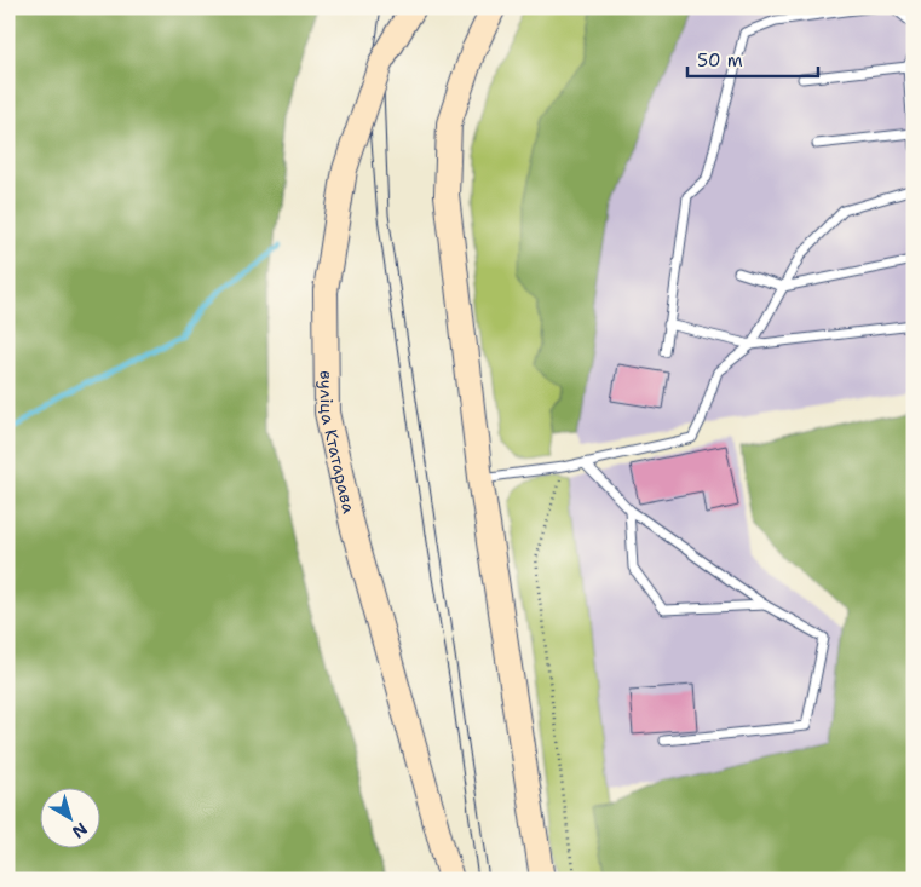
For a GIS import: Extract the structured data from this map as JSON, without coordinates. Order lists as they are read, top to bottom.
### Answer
{
  "streets": {
    "main road": ["вуліца Ктатарава"]
  },
  "scale_bar": "50 m",
  "north": "bottom right"
}
